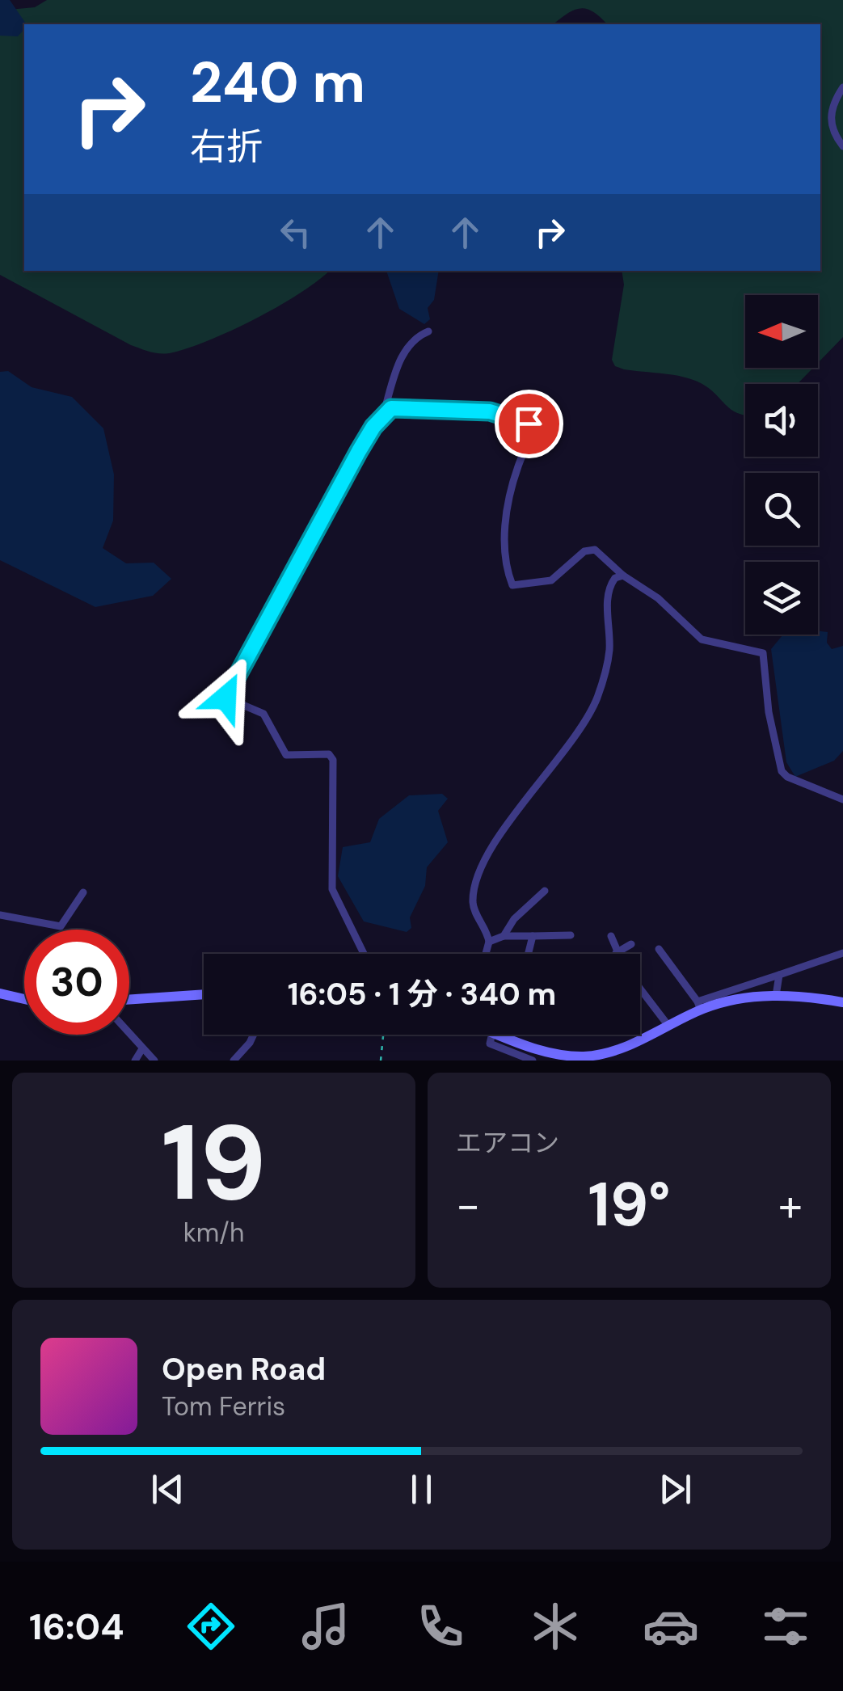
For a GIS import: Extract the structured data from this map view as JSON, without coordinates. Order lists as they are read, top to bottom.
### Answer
{
  "north": "left",
  "page": {
    "turn": ["240 m", "右折"],
    "limit": "30",
    "trip": "16:05 · 1 分 · 340 m",
    "tile": [
      ["19", "km/h"],
      "エアコン"
    ],
    "heat": ["−", "19°", "+"],
    "song": ["Open Road", "Tom Ferris"],
    "tabs": "16:04"
  }
}
